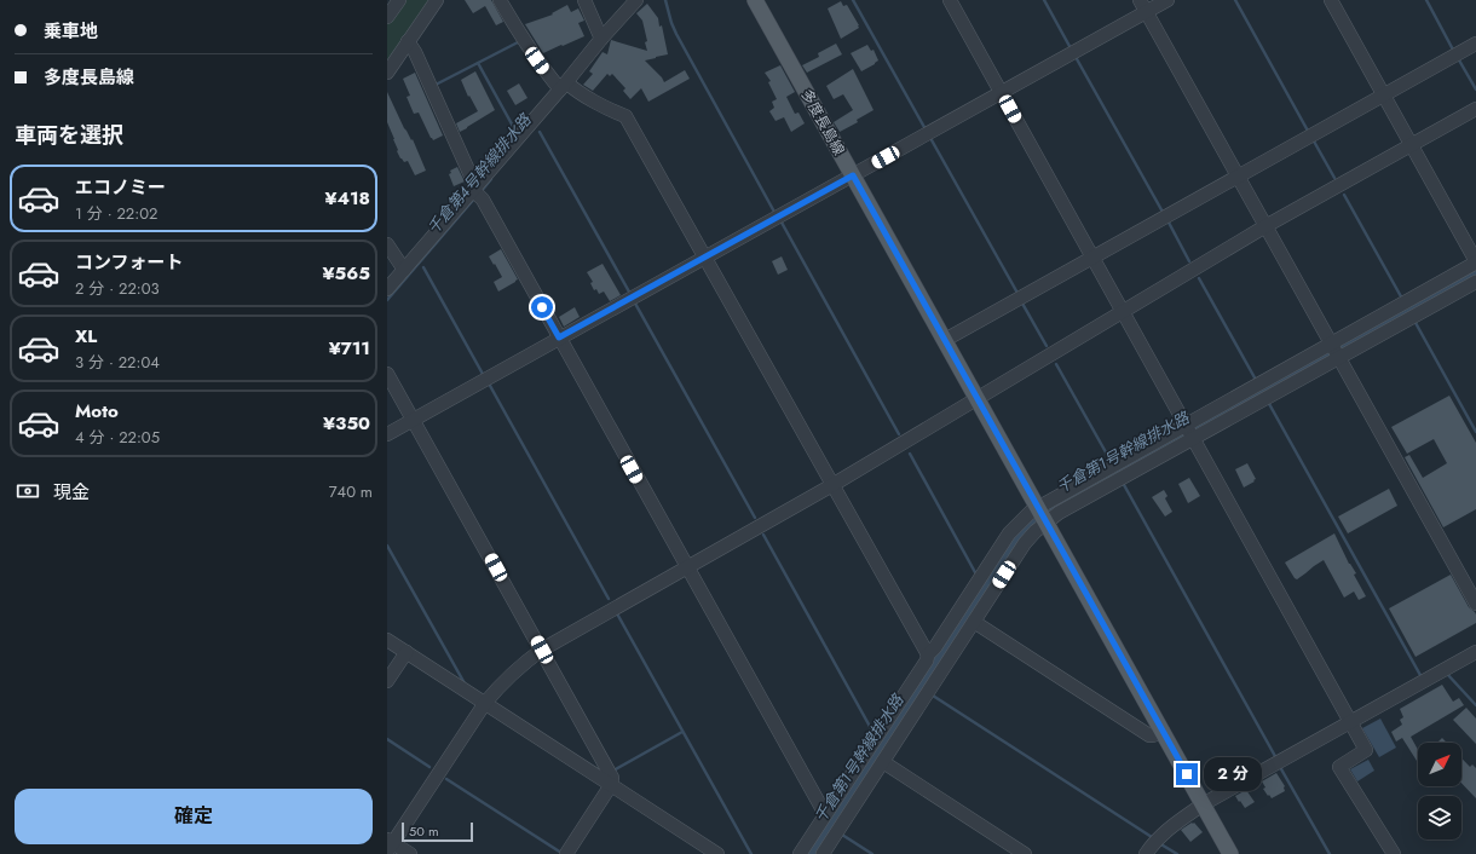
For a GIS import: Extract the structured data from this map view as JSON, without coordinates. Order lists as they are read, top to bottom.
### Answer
{
  "streets": {
    "main road": ["多度長島線"]
  },
  "water": ["千倉第4号幹線排水路", "千倉第1号幹線排水路"],
  "scale_bar": "50 m",
  "north": "top right",
  "page": {
    "banner": ["乗車地", "多度長島線"],
    "heading": "車両を選択",
    "list": [
      {
        "name": "エコノミー",
        "note": "1 分 · 22:02",
        "value": "¥418"
      },
      {
        "name": "コンフォート",
        "note": "2 分 · 22:03",
        "value": "¥565"
      },
      {
        "name": "XL",
        "note": "3 分 · 22:04",
        "value": "¥711"
      },
      {
        "name": "Moto",
        "note": "4 分 · 22:05",
        "value": "¥350"
      }
    ],
    "pay": ["現金", "740 m"],
    "bubble": "2 分",
    "buttons": "確定",
    "scale": "50 m"
  }
}
